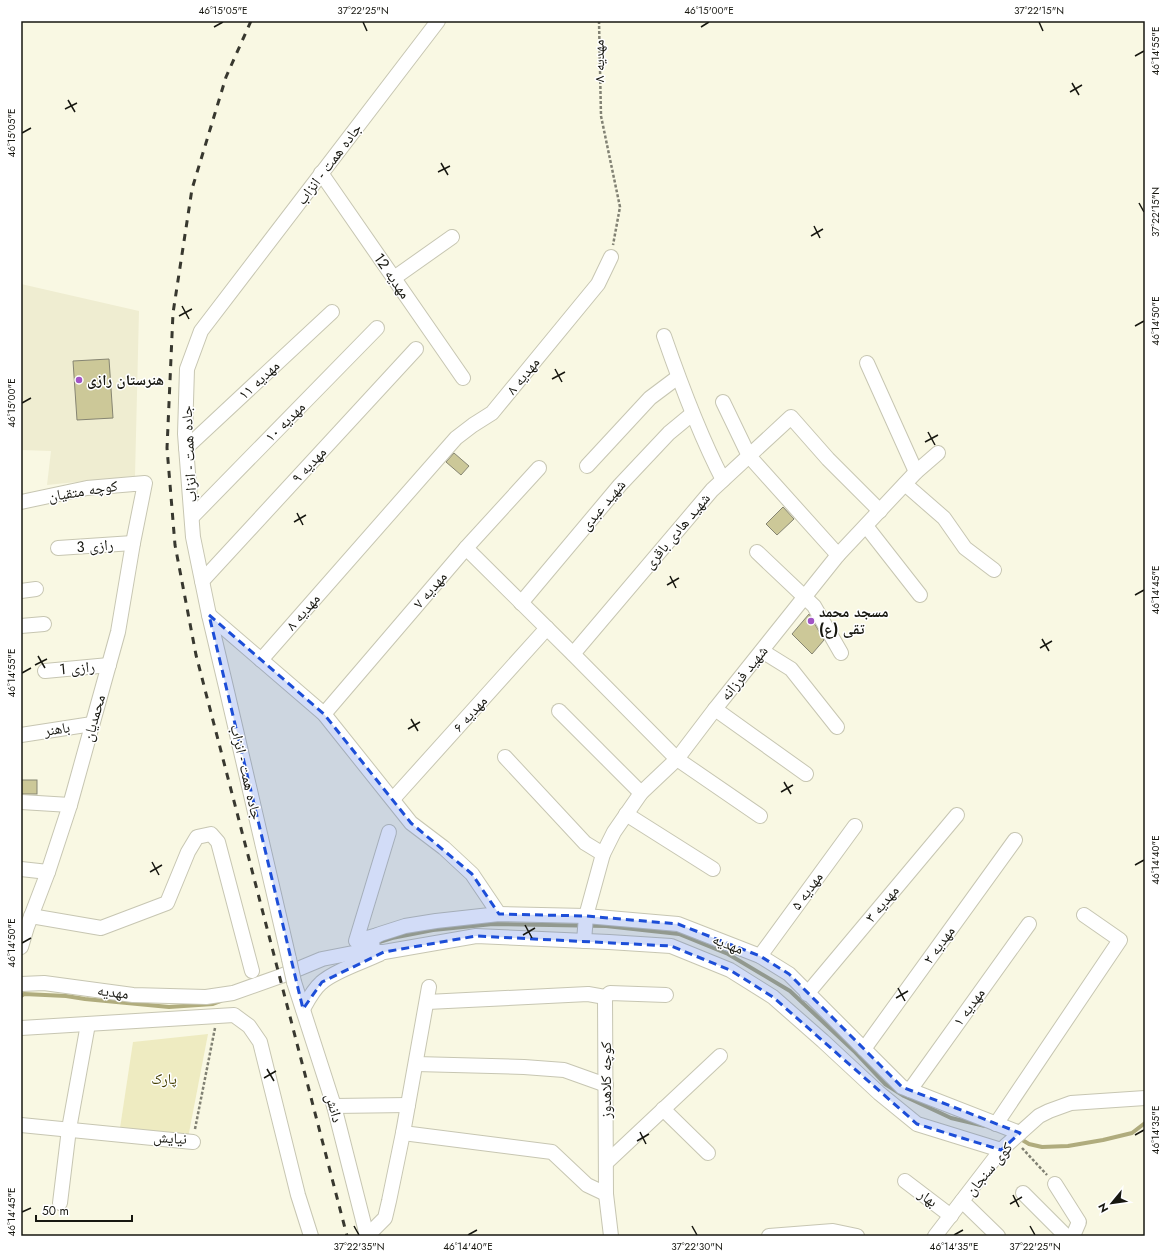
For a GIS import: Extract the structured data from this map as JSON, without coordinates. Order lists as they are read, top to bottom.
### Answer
{
  "streets": {
    "street": [
      "مهدیه ۸",
      "جاده همت - انزاب",
      "مهدیه 12",
      "مهدیه ۱۱",
      "مهدیه ۱۰",
      "مهدیه ۹",
      "کوچه متقیان",
      "شهید عبدی",
      "شهید هادی باقری",
      "رازی 3",
      "مهدیه ۷",
      "رازی 1",
      "شهید فرزانه",
      "مهدیه ۶",
      "محمدیان",
      "باهنر",
      "مهدیه ۵",
      "مهدیه ۳",
      "مهدیه",
      "مهدیه ۲",
      "مهدیه ۱",
      "کوچه کلاهدوز",
      "دانش",
      "نیایش",
      "کوی سنجان",
      "بهار"
    ]
  },
  "crossings": [
    ["جاده همت - انزاب", "مهدیه 12"],
    ["جاده همت - انزاب", "مهدیه ۱۱"],
    ["جاده همت - انزاب", "مهدیه ۱۰"],
    ["جاده همت - انزاب", "مهدیه ۹"],
    ["جاده همت - انزاب", "دانش"],
    ["کوچه متقیان", "محمدیان"],
    ["شهید هادی باقری", "شهید فرزانه"],
    ["رازی 3", "محمدیان"],
    ["رازی 1", "محمدیان"],
    ["شهید فرزانه", "مهدیه"],
    ["محمدیان", "باهنر"],
    ["مهدیه ۵", "مهدیه"],
    ["مهدیه ۳", "مهدیه"],
    ["مهدیه", "مهدیه ۲"],
    ["مهدیه", "مهدیه ۱"],
    ["مهدیه", "کوی سنجان"],
    ["کوی سنجان", "بهار"]
  ],
  "parks": ["پارک"],
  "places": ["هنرستان رازی", "مسجد محمد تقی (ع)"],
  "scale_bar": "50 m",
  "north": "bottom left",
  "coordinates": [
    "46°15'05\"E",
    "37°22'25\"N",
    "46°15'00\"E",
    "37°22'15\"N",
    "46°14'55\"E",
    "46°14'50\"E",
    "46°14'45\"E",
    "46°14'40\"E",
    "46°14'35\"E",
    "37°22'35\"N",
    "37°22'30\"N"
  ]
}
